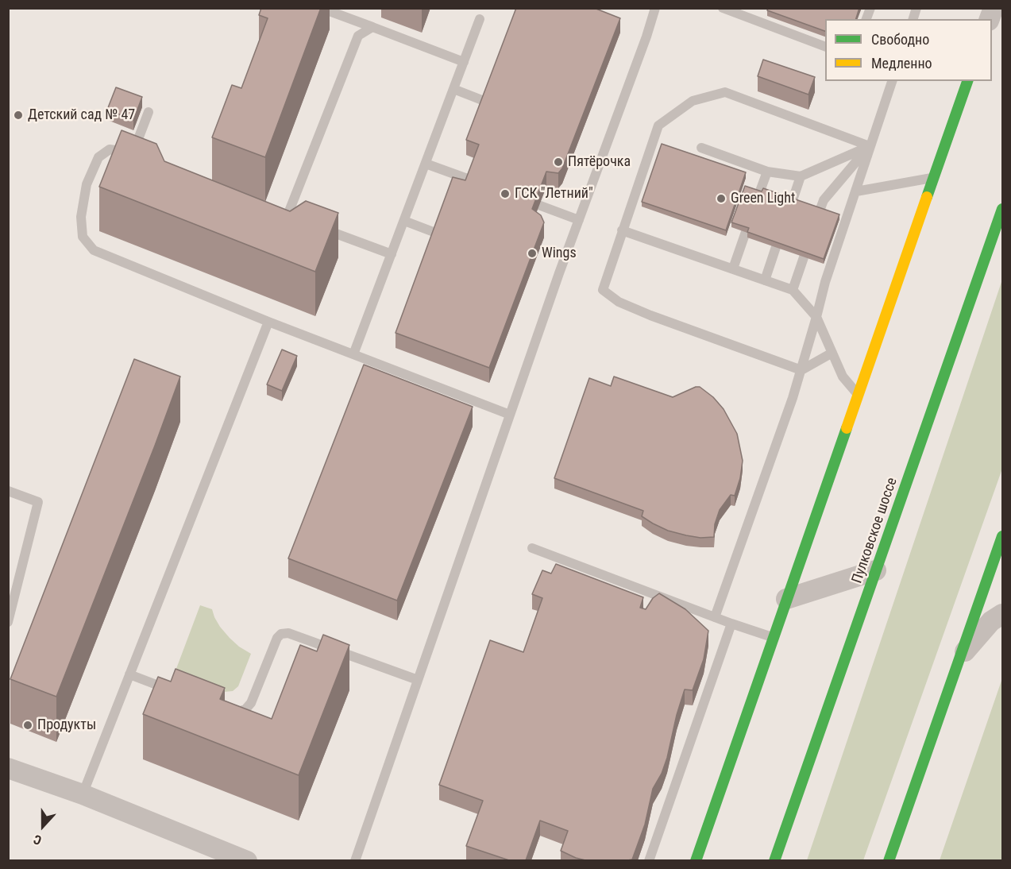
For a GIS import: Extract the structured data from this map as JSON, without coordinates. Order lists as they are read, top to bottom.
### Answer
{
  "streets": {
    "main road": ["Пулковское шоссе"]
  },
  "places": [
    "Детский сад № 47",
    "Пятёрочка",
    "ГСК \"Летний\"",
    "Green Light",
    "Wings",
    "Продукты"
  ],
  "legend": ["Свободно", "Медленно"],
  "north": "bottom"
}
